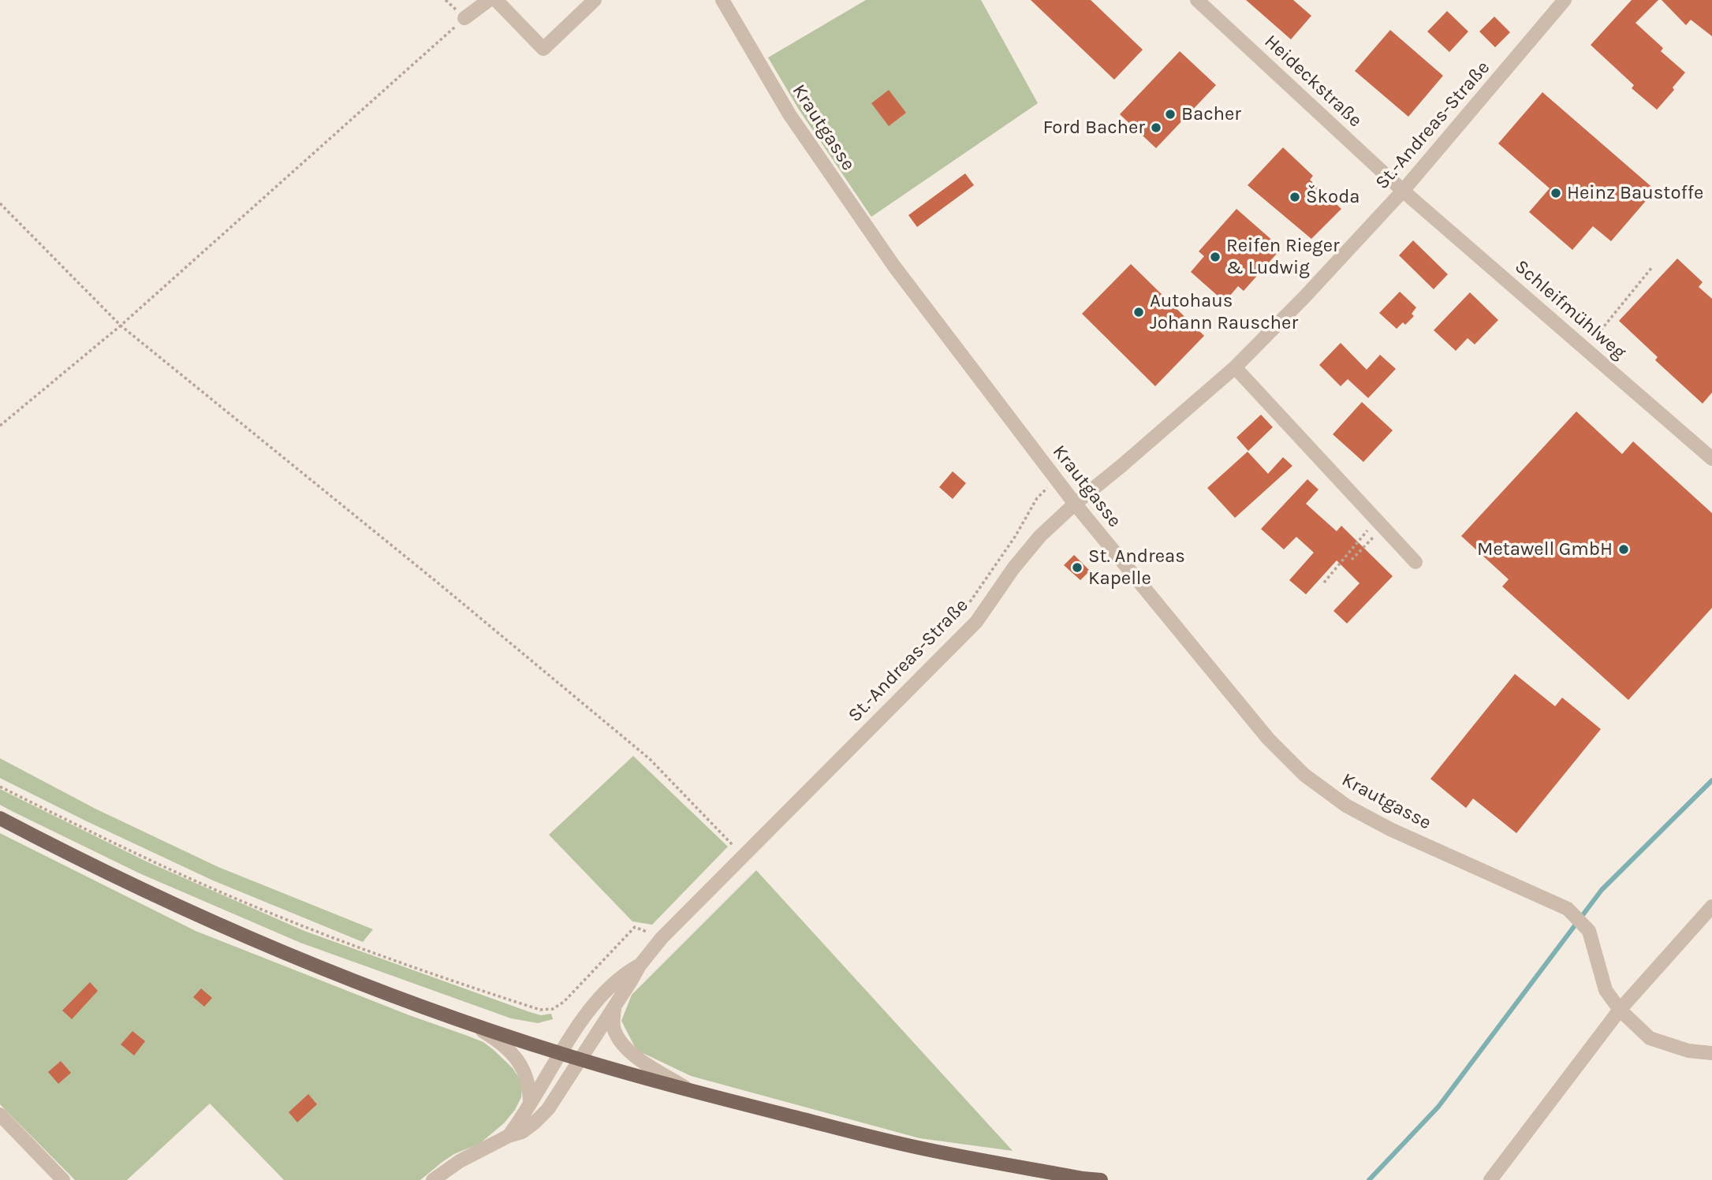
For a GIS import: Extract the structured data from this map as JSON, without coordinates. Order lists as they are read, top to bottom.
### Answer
{
  "streets": {
    "street": [
      "Heideckstraße",
      "St.-Andreas-Straße",
      "Krautgasse",
      "Schleifmühlweg"
    ]
  },
  "crossings": [
    ["Heideckstraße", "St.-Andreas-Straße"],
    ["Heideckstraße", "Schleifmühlweg"],
    ["St.-Andreas-Straße", "Krautgasse"],
    ["St.-Andreas-Straße", "Schleifmühlweg"]
  ],
  "places": [
    "Bacher",
    "Ford Bacher",
    "Heinz Baustoffe",
    "Škoda",
    "Reifen Rieger & Ludwig",
    "Autohaus Johann Rauscher",
    "Metawell GmbH",
    "St. Andreas Kapelle"
  ]
}
